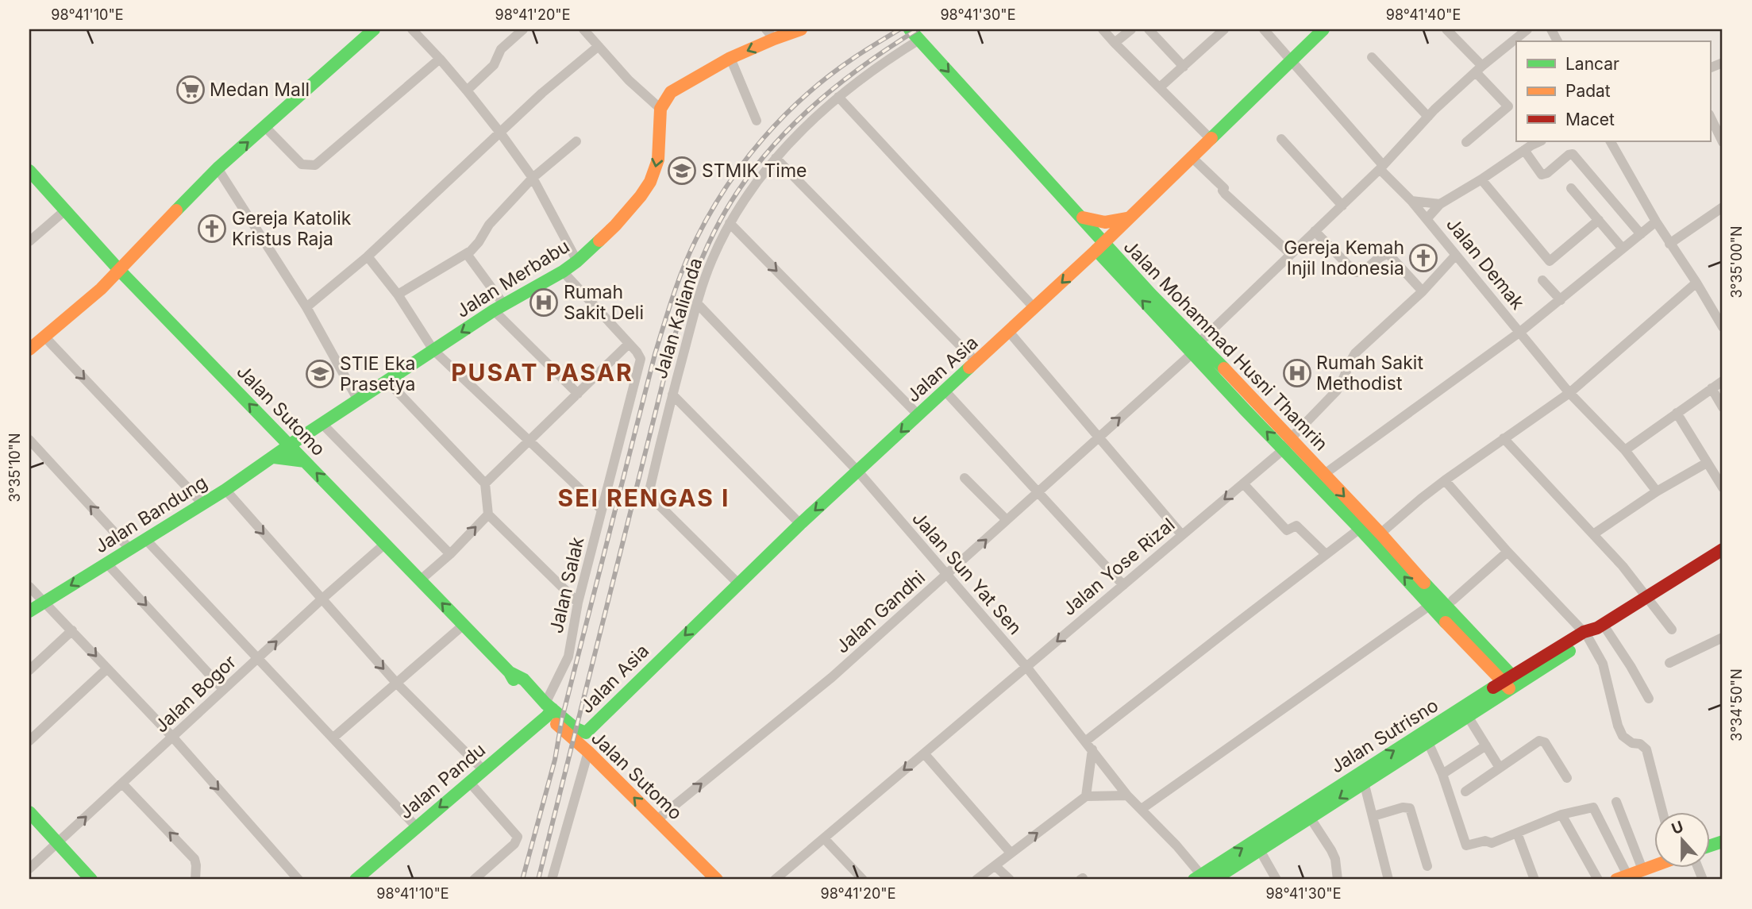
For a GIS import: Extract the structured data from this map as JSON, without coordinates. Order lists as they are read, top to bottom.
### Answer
{
  "streets": {
    "main road": [
      "Jalan Merbabu",
      "Jalan Mohammad Husni Thamrin",
      "Jalan Asia",
      "Jalan Sutomo",
      "Jalan Bandung",
      "Jalan Sutrisno",
      "Jalan Pandu"
    ],
    "street": [
      "Jalan Demak",
      "Jalan Kalianda",
      "Jalan Yose Rizal",
      "Jalan Sun Yat Sen",
      "Jalan Salak",
      "Jalan Gandhi",
      "Jalan Bogor"
    ]
  },
  "crossings": [
    ["Jalan Demak", "Jalan Asia"],
    ["Jalan Demak", "Jalan Yose Rizal"],
    ["Jalan Merbabu", "Jalan Sutomo"],
    ["Jalan Merbabu", "Jalan Bandung"],
    ["Jalan Merbabu", "Jalan Salak"],
    ["Jalan Kalianda", "Jalan Mohammad Husni Thamrin"],
    ["Jalan Kalianda", "Jalan Asia"],
    ["Jalan Kalianda", "Jalan Sun Yat Sen"],
    ["Jalan Mohammad Husni Thamrin", "Jalan Asia"],
    ["Jalan Mohammad Husni Thamrin", "Jalan Yose Rizal"],
    ["Jalan Mohammad Husni Thamrin", "Jalan Gandhi"],
    ["Jalan Mohammad Husni Thamrin", "Jalan Sutrisno"],
    ["Jalan Asia", "Jalan Sutomo"],
    ["Jalan Asia", "Jalan Sun Yat Sen"],
    ["Jalan Sutomo", "Jalan Bandung"],
    ["Jalan Sutomo", "Jalan Salak"],
    ["Jalan Sutomo", "Jalan Gandhi"],
    ["Jalan Sutomo", "Jalan Bogor"],
    ["Jalan Sutomo", "Jalan Pandu"],
    ["Jalan Yose Rizal", "Jalan Sun Yat Sen"],
    ["Jalan Sun Yat Sen", "Jalan Gandhi"],
    ["Jalan Sun Yat Sen", "Jalan Sutrisno"],
    ["Jalan Salak", "Jalan Pandu"]
  ],
  "one_way": [
    "Jalan Merbabu",
    "Jalan Asia",
    "Jalan Sutomo",
    "Jalan Yose Rizal",
    "Jalan Gandhi",
    "Jalan Bogor"
  ],
  "districts": ["PUSAT PASAR", "SEI RENGAS I"],
  "places": {
    "supermarket": ["Medan Mall"],
    "school or university": ["STMIK Time", "STIE Eka Prasetya"],
    "church": ["Gereja Katolik Kristus Raja", "Gereja Kemah Injil Indonesia"],
    "hospital": ["Rumah Sakit Deli", "Rumah Sakit Methodist"]
  },
  "legend": ["Lancar", "Padat", "Macet"],
  "north": "top",
  "coordinates": [
    "98°41'10\"E",
    "98°41'20\"E",
    "98°41'30\"E",
    "98°41'40\"E",
    "3°35'00\"N",
    "3°35'10\"N",
    "3°34'50\"N"
  ]
}
